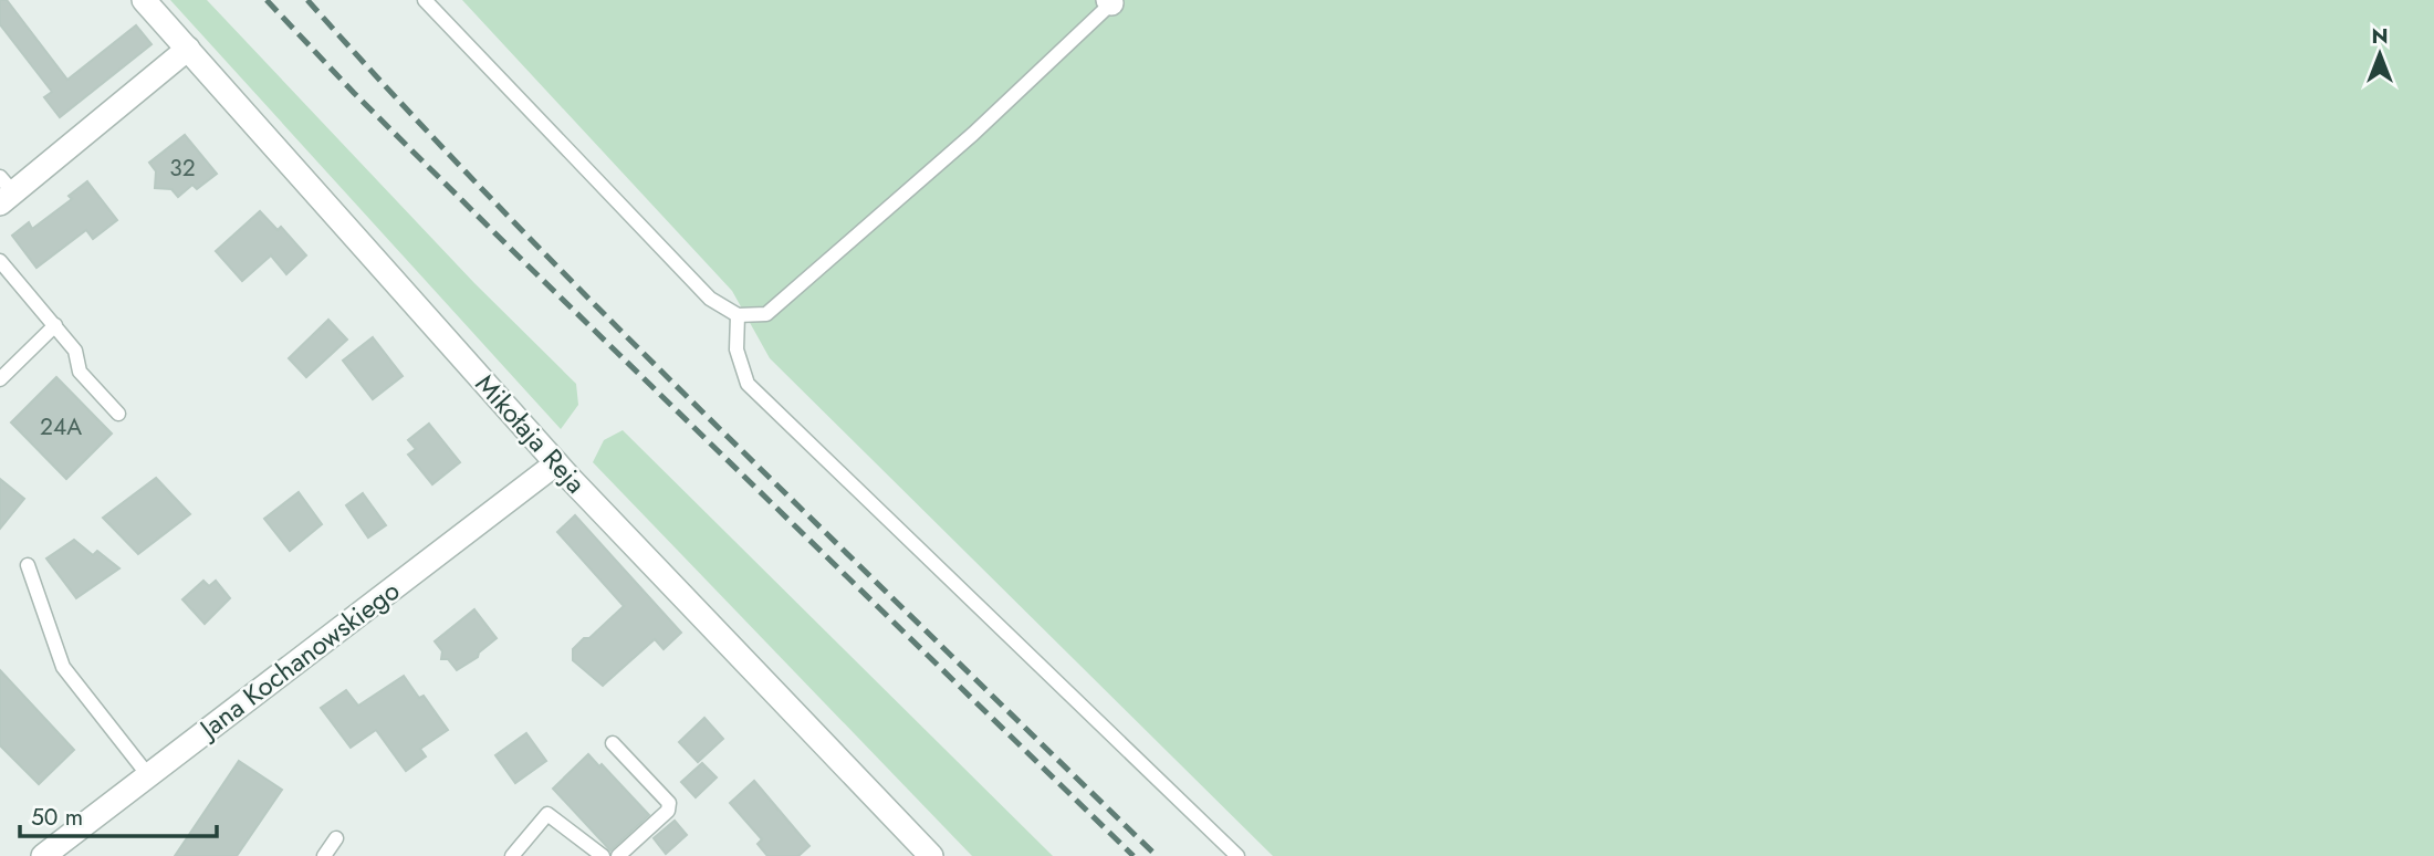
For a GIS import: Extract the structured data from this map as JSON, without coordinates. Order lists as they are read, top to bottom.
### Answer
{
  "streets": {
    "street": ["Mikołaja Reja", "Jana Kochanowskiego"]
  },
  "crossings": [
    ["Mikołaja Reja", "Jana Kochanowskiego"]
  ],
  "house_numbers": ["32", "24A"],
  "scale_bar": "50 m",
  "north": "top"
}
